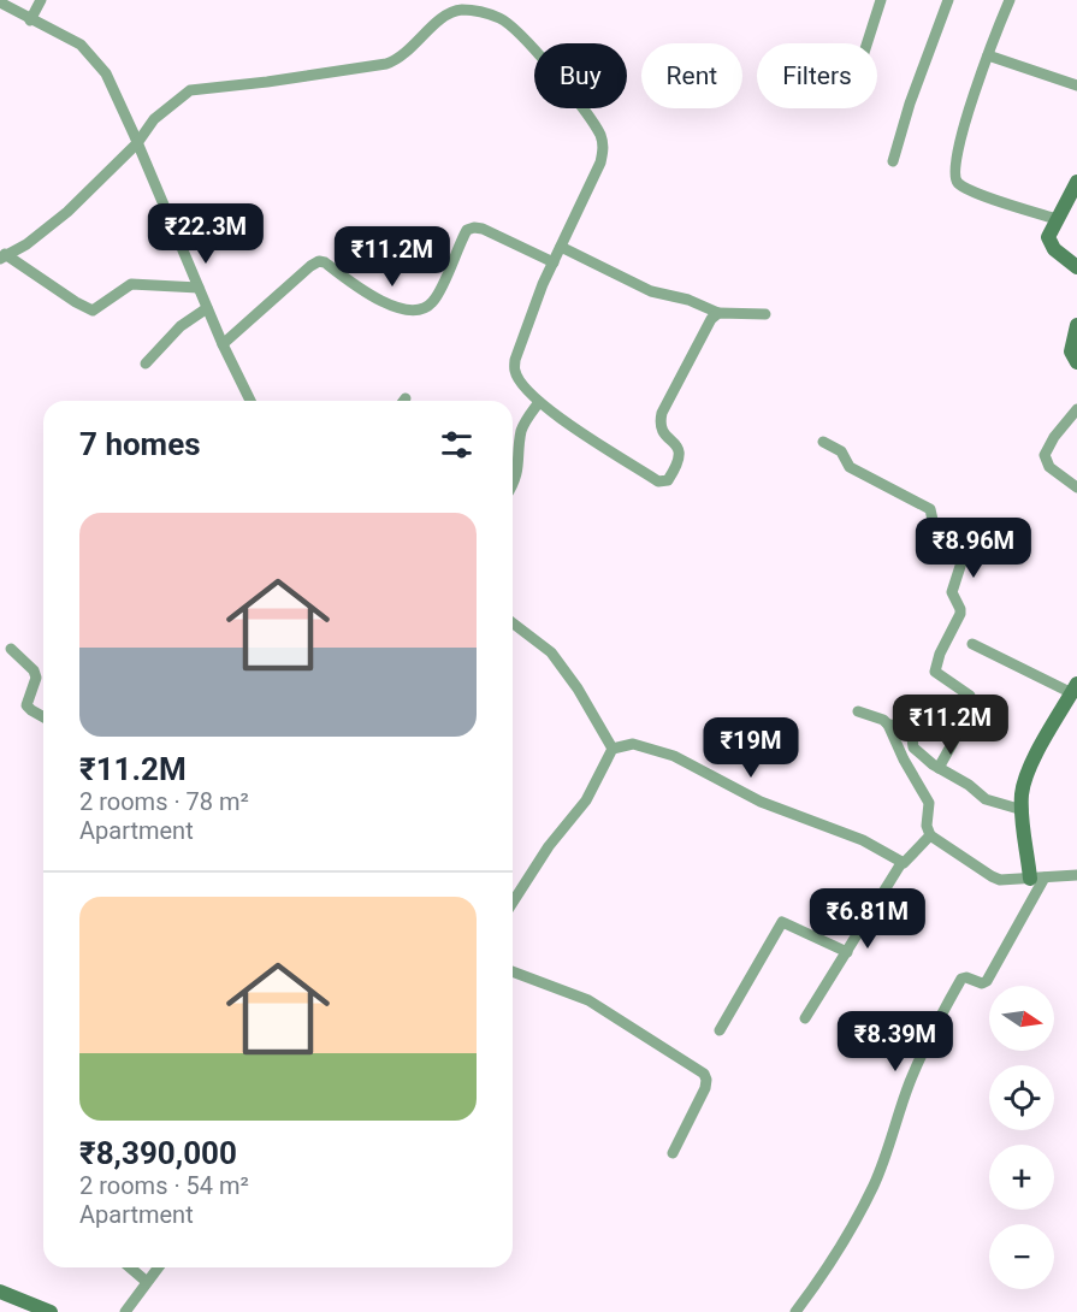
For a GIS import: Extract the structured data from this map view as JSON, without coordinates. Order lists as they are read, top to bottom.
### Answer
{
  "north": "right",
  "page": {
    "chip": ["Buy", "Rent", "Filters"],
    "price": [
      "₹22.3M",
      "₹11.2M",
      "₹8.96M",
      "₹11.2M",
      "₹19M",
      "₹6.81M",
      "₹8.39M"
    ],
    "heading": "7 homes",
    "list": [
      {
        "name": "₹11.2M",
        "note": "2 rooms · 78 m² · Apartment"
      },
      {
        "name": "₹8,390,000",
        "note": "2 rooms · 54 m² · Apartment"
      }
    ],
    "map_buttons": ["+", "−"]
  }
}
